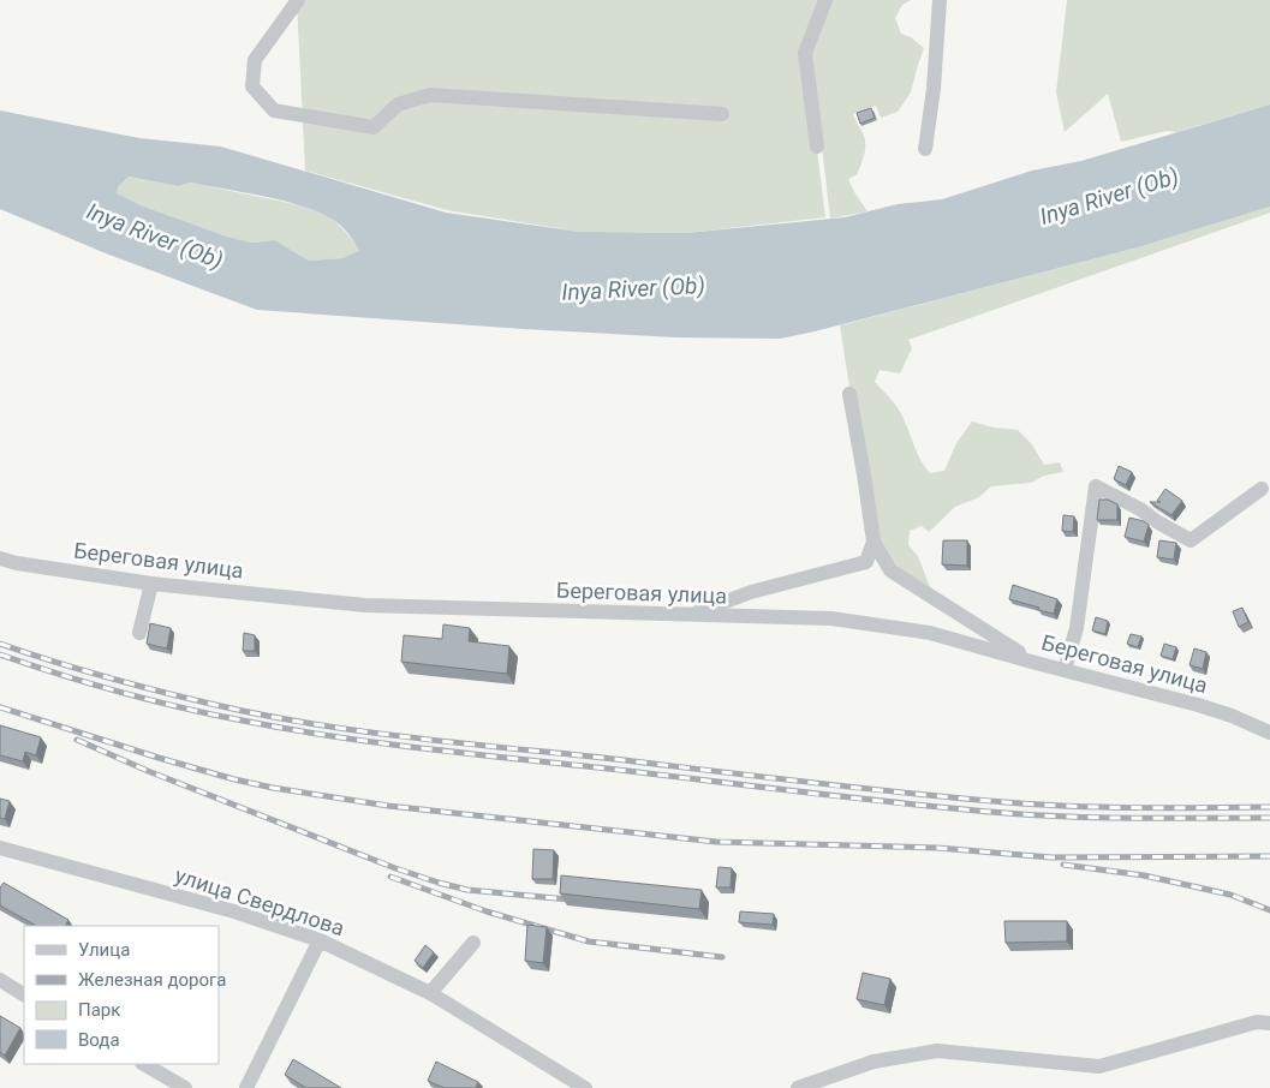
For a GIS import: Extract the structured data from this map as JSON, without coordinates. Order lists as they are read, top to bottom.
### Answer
{
  "streets": {
    "street": ["Береговая улица", "улица Свердлова"]
  },
  "water": ["Inya River (Ob)"],
  "legend": [
    "Улица",
    "Железная дорога",
    "Парк",
    "Вода"
  ]
}
